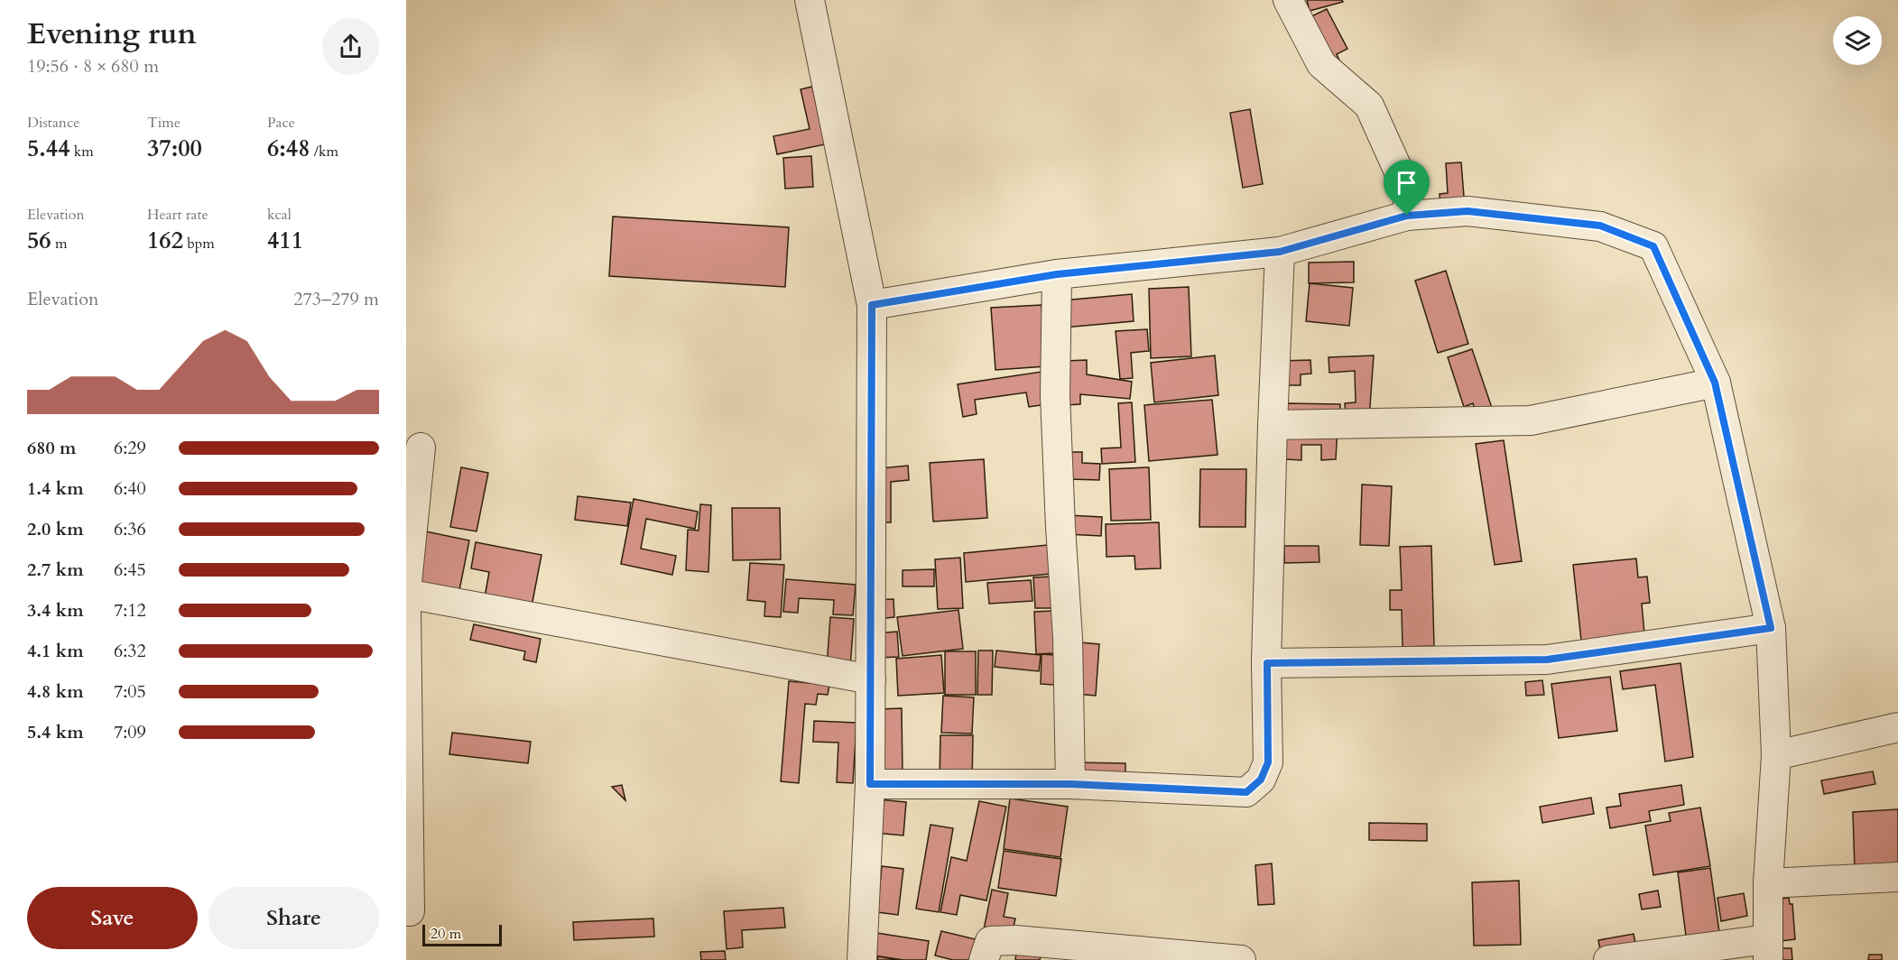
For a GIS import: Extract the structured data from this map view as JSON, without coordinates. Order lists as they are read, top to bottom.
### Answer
{
  "scale_bar": "20 m",
  "page": {
    "heading": ["Evening run", "19:56 · 8 × 680 m"],
    "stats": [
      ["Distance", "5.44 km"],
      ["Time", "37:00"],
      ["Pace", "6:48 /km"],
      ["Elevation", "56 m"],
      ["Heart rate", "162 bpm"],
      ["kcal", "411"]
    ],
    "chart": ["Elevation", "273–279 m"],
    "list": [
      {
        "name": "680 m",
        "note": "6:29"
      },
      {
        "name": "1.4 km",
        "note": "6:40"
      },
      {
        "name": "2.0 km",
        "note": "6:36"
      },
      {
        "name": "2.7 km",
        "note": "6:45"
      },
      {
        "name": "3.4 km",
        "note": "7:12"
      },
      {
        "name": "4.1 km",
        "note": "6:32"
      },
      {
        "name": "4.8 km",
        "note": "7:05"
      },
      {
        "name": "5.4 km",
        "note": "7:09"
      }
    ],
    "buttons": ["Save", "Share"],
    "scale": "20 m"
  }
}
